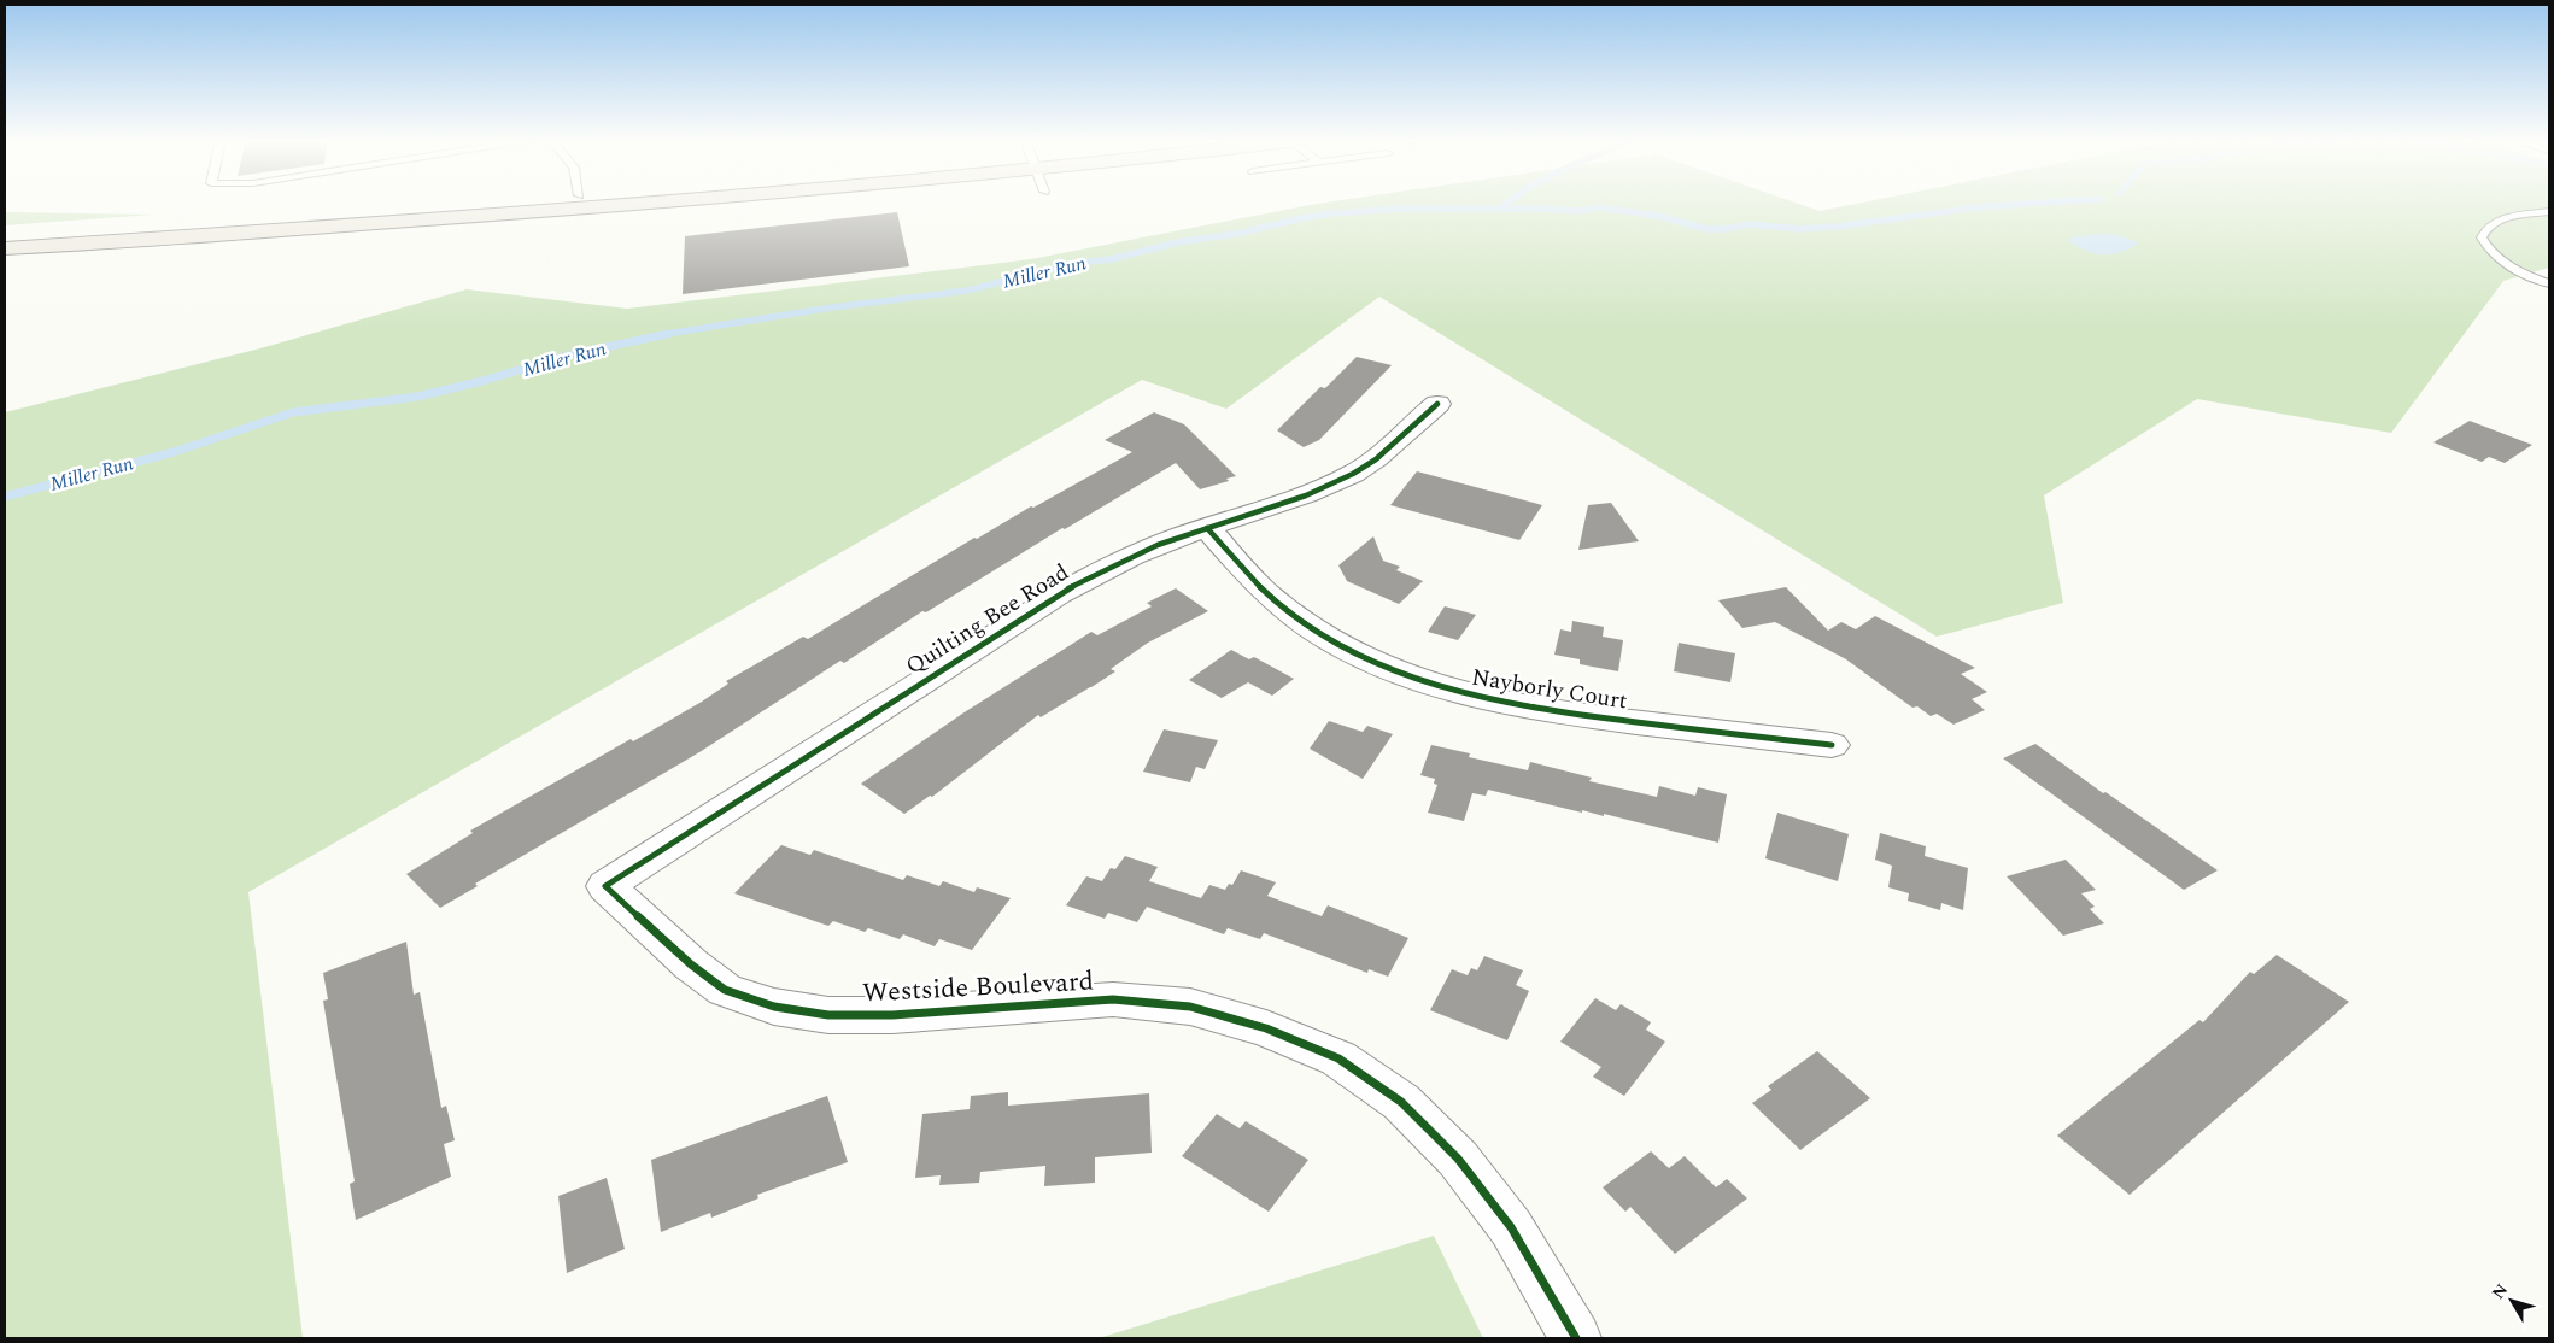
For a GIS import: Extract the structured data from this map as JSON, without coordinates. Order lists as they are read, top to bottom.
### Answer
{
  "streets": {
    "street": ["Quilting Bee Road", "Nayborly Court", "Westside Boulevard"]
  },
  "crossings": [
    ["Quilting Bee Road", "Nayborly Court"],
    ["Quilting Bee Road", "Westside Boulevard"]
  ],
  "water": ["Miller Run"],
  "north": "top left"
}
